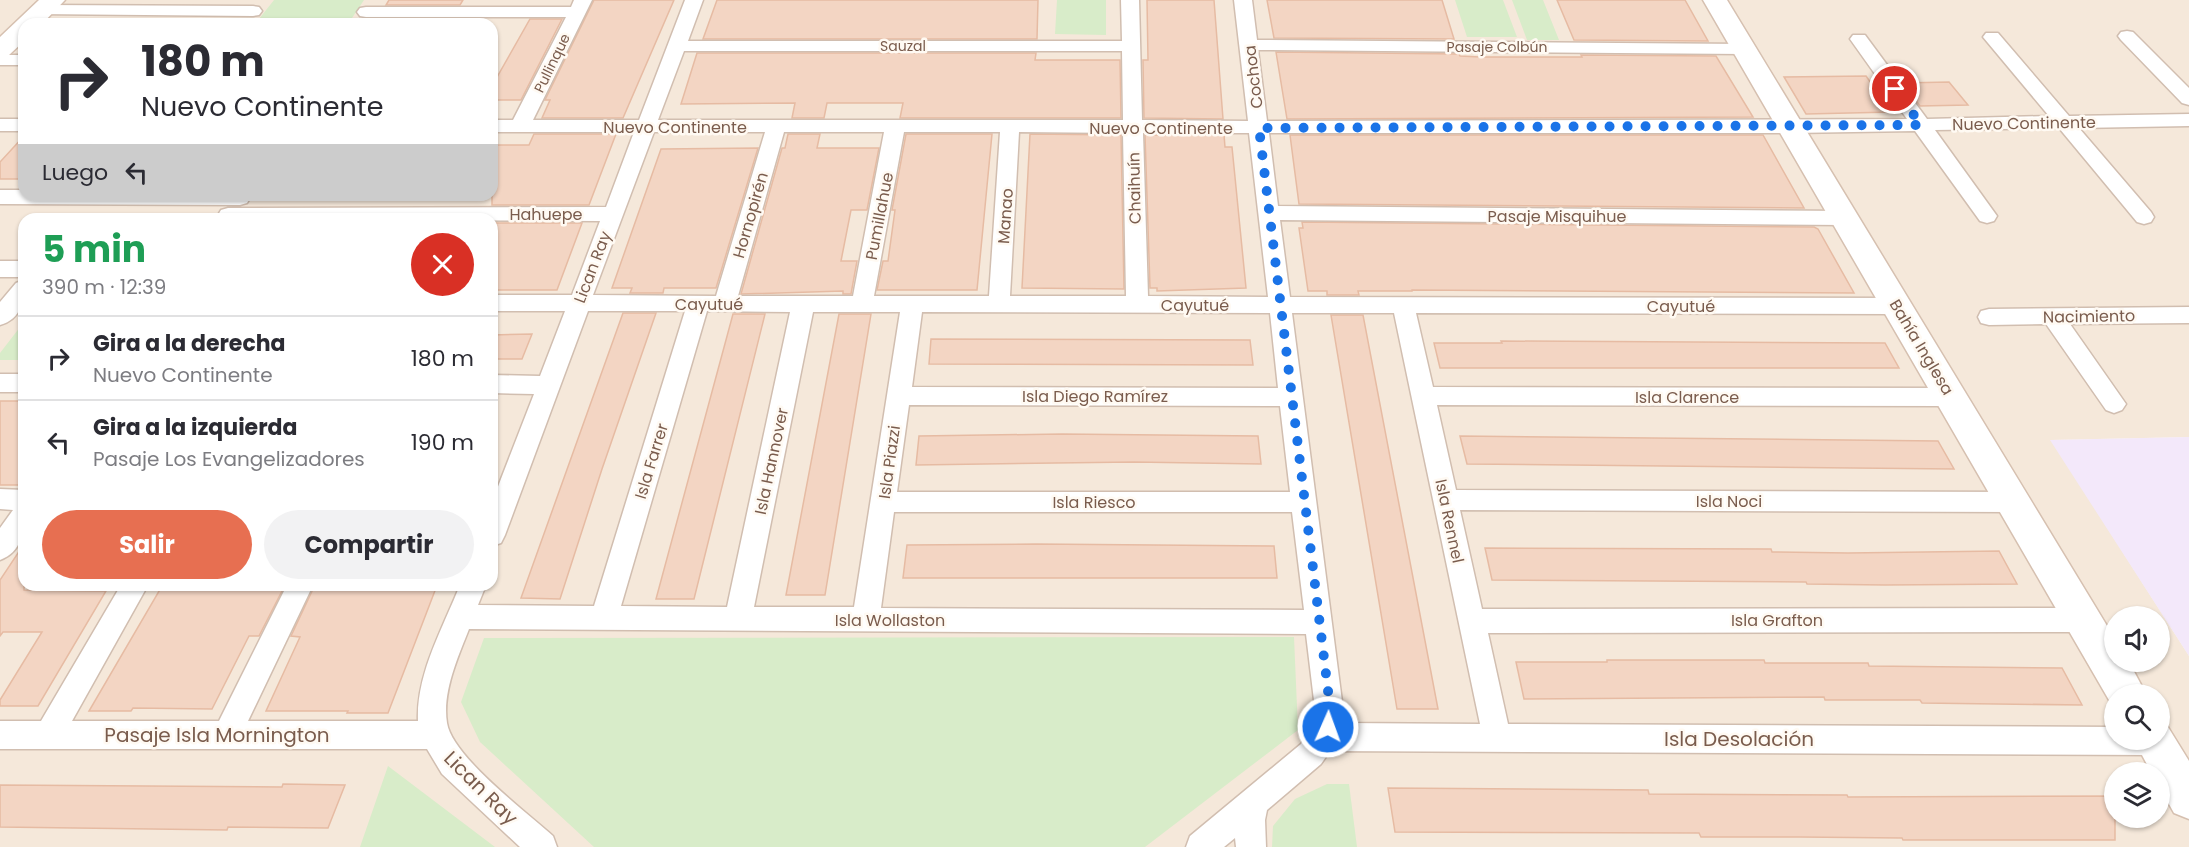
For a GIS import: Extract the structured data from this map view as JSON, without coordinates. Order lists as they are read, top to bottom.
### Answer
{
  "streets": {
    "street": [
      "Sauzal",
      "Pasaje Colbún",
      "Pullinque",
      "Cochoa",
      "Nuevo Continente",
      "Chaihuín",
      "Hahuepe",
      "Hornopirén",
      "Pumillahue",
      "Manao",
      "Pasaje Misquihue",
      "Lican Ray",
      "Cayutué",
      "Nacimiento",
      "Bahía Inglesa",
      "Isla Diego Ramírez",
      "Isla Clarence",
      "Isla Farrer",
      "Isla Hannover",
      "Isla Piazzi",
      "Isla Noci",
      "Isla Riesco",
      "Isla Rennel",
      "Isla Wollaston",
      "Isla Grafton",
      "Pasaje Isla Mornington",
      "Isla Desolación"
    ]
  },
  "crossings": [
    ["Sauzal", "Chaihuín"],
    ["Sauzal", "Lican Ray"],
    ["Pasaje Colbún", "Cochoa"],
    ["Pasaje Colbún", "Bahía Inglesa"],
    ["Pullinque", "Nuevo Continente"],
    ["Cochoa", "Nuevo Continente"],
    ["Cochoa", "Pasaje Misquihue"],
    ["Cochoa", "Cayutué"],
    ["Cochoa", "Isla Diego Ramírez"],
    ["Cochoa", "Isla Riesco"],
    ["Cochoa", "Isla Wollaston"],
    ["Cochoa", "Isla Desolación"],
    ["Nuevo Continente", "Chaihuín"],
    ["Nuevo Continente", "Hornopirén"],
    ["Nuevo Continente", "Pumillahue"],
    ["Nuevo Continente", "Manao"],
    ["Nuevo Continente", "Lican Ray"],
    ["Nuevo Continente", "Bahía Inglesa"],
    ["Chaihuín", "Cayutué"],
    ["Hahuepe", "Lican Ray"],
    ["Hornopirén", "Cayutué"],
    ["Pumillahue", "Cayutué"],
    ["Manao", "Cayutué"],
    ["Pasaje Misquihue", "Bahía Inglesa"],
    ["Lican Ray", "Cayutué"],
    ["Lican Ray", "Isla Wollaston"],
    ["Lican Ray", "Pasaje Isla Mornington"],
    ["Cayutué", "Bahía Inglesa"],
    ["Cayutué", "Isla Farrer"],
    ["Cayutué", "Isla Hannover"],
    ["Cayutué", "Isla Piazzi"],
    ["Cayutué", "Isla Rennel"],
    ["Bahía Inglesa", "Isla Clarence"],
    ["Bahía Inglesa", "Isla Noci"],
    ["Bahía Inglesa", "Isla Grafton"],
    ["Isla Diego Ramírez", "Isla Piazzi"],
    ["Isla Clarence", "Isla Rennel"],
    ["Isla Farrer", "Isla Wollaston"],
    ["Isla Hannover", "Isla Wollaston"],
    ["Isla Piazzi", "Isla Riesco"],
    ["Isla Piazzi", "Isla Wollaston"],
    ["Isla Noci", "Isla Rennel"],
    ["Isla Rennel", "Isla Grafton"],
    ["Isla Rennel", "Isla Desolación"]
  ],
  "page": {
    "turn": ["180 m", "Nuevo Continente"],
    "then": "Luego",
    "heading": ["5 min", "390 m · 12:39"],
    "list": [
      {
        "name": "Gira a la derecha",
        "note": "Nuevo Continente",
        "value": "180 m"
      },
      {
        "name": "Gira a la izquierda",
        "note": "Pasaje Los Evangelizadores",
        "value": "190 m"
      }
    ],
    "buttons": ["Salir", "Compartir"]
  }
}
